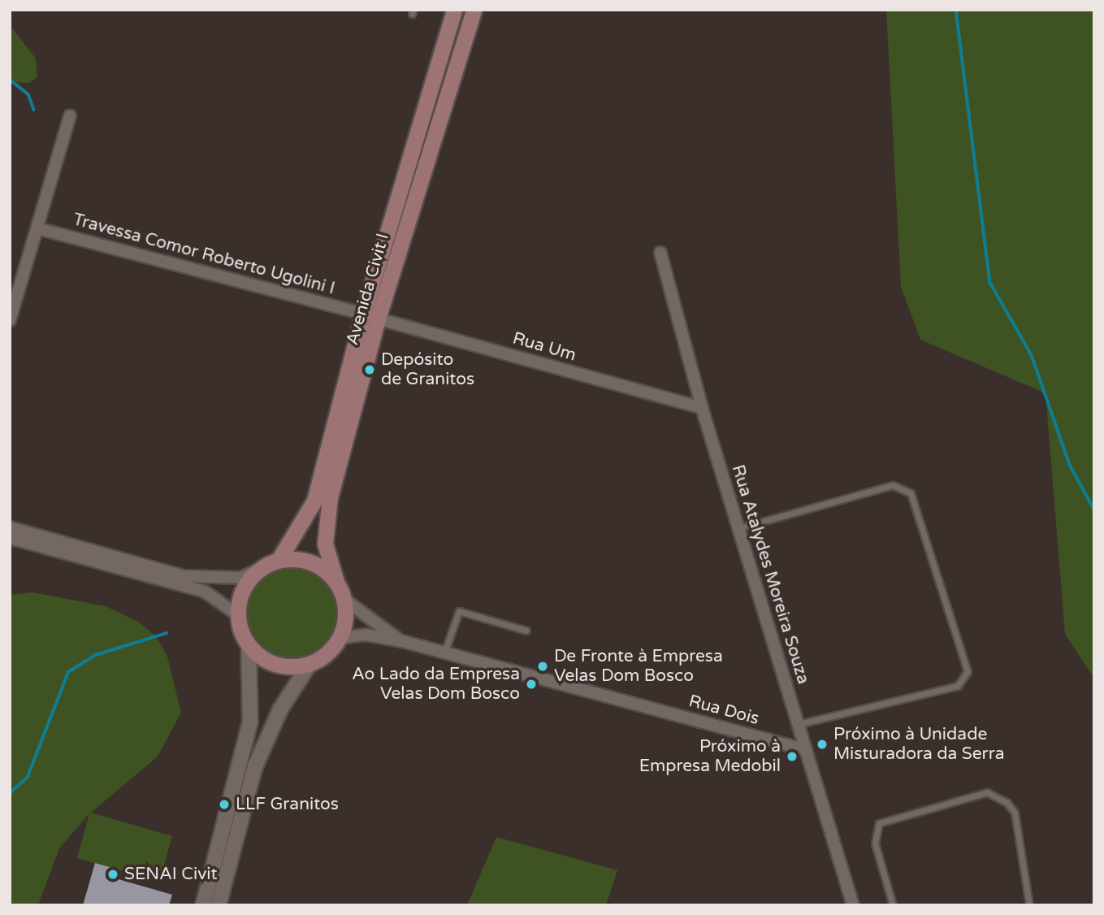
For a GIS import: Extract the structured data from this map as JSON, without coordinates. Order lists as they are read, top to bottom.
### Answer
{
  "streets": {
    "main road": ["Avenida Civit I"],
    "street": [
      "Travessa Comor Roberto Ugolini I",
      "Rua Um",
      "Rua Atalydes Moreira Souza",
      "Rua Dois"
    ]
  },
  "crossings": [
    ["Travessa Comor Roberto Ugolini I", "Avenida Civit I"],
    ["Travessa Comor Roberto Ugolini I", "Rua Um"],
    ["Avenida Civit I", "Rua Um"],
    ["Avenida Civit I", "Rua Dois"],
    ["Rua Um", "Rua Atalydes Moreira Souza"],
    ["Rua Atalydes Moreira Souza", "Rua Dois"]
  ],
  "places": [
    "Depósito de Granitos",
    "De Fronte à Empresa Velas Dom Bosco",
    "Ao Lado da Empresa Velas Dom Bosco",
    "Próximo à Unidade Misturadora da Serra",
    "Próximo à Empresa Medobil",
    "LLF Granitos",
    "SENAI Civit"
  ]
}
